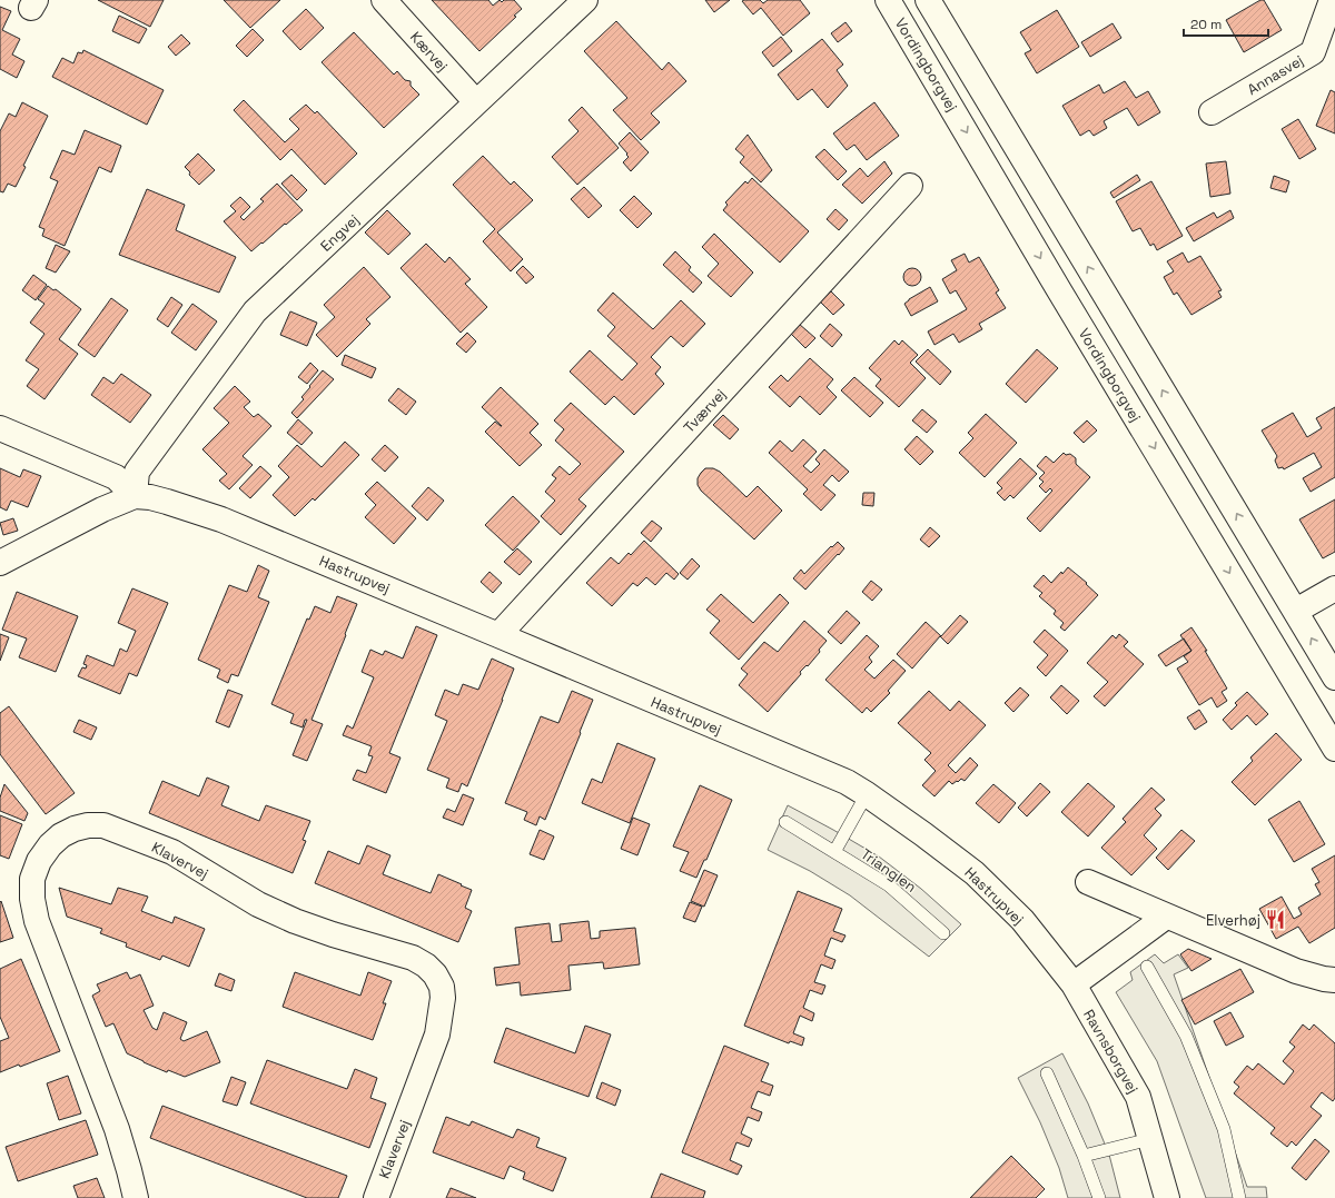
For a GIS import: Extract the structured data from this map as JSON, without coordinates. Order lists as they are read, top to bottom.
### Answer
{
  "streets": {
    "street": [
      "Kærvej",
      "Vordingborgvej",
      "Annasvej",
      "Engvej",
      "Tværvej",
      "Hastrupvej",
      "Klavervej",
      "Ravnsborgvej"
    ],
    "lane": ["Trianglen"]
  },
  "crossings": [
    ["Kærvej", "Engvej"],
    ["Engvej", "Hastrupvej"],
    ["Tværvej", "Hastrupvej"],
    ["Hastrupvej", "Ravnsborgvej"]
  ],
  "places": {
    "restaurant": ["Elverhøj"]
  },
  "scale_bar": "20 m"
}
